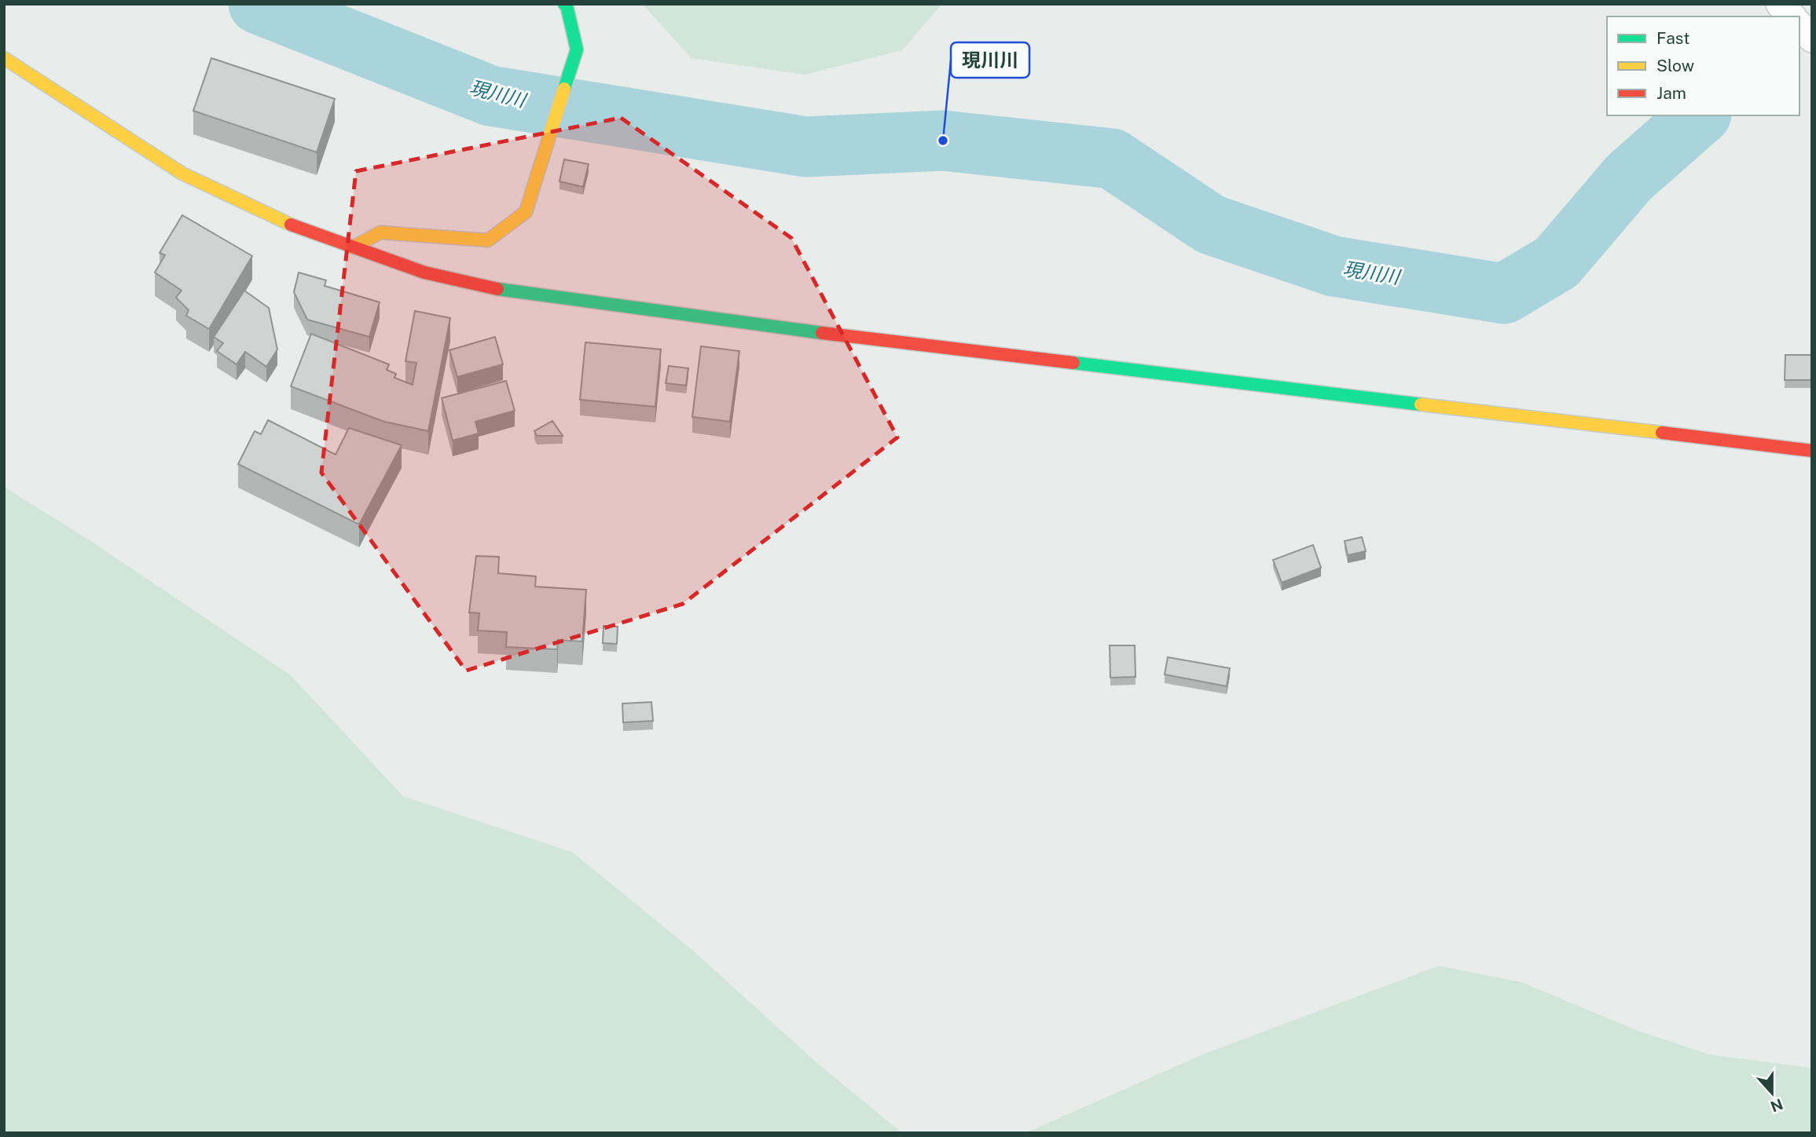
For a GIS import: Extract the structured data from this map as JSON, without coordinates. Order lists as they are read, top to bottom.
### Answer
{
  "water": ["現川川"],
  "places": ["現川川"],
  "legend": ["Fast", "Slow", "Jam"],
  "north": "bottom"
}
